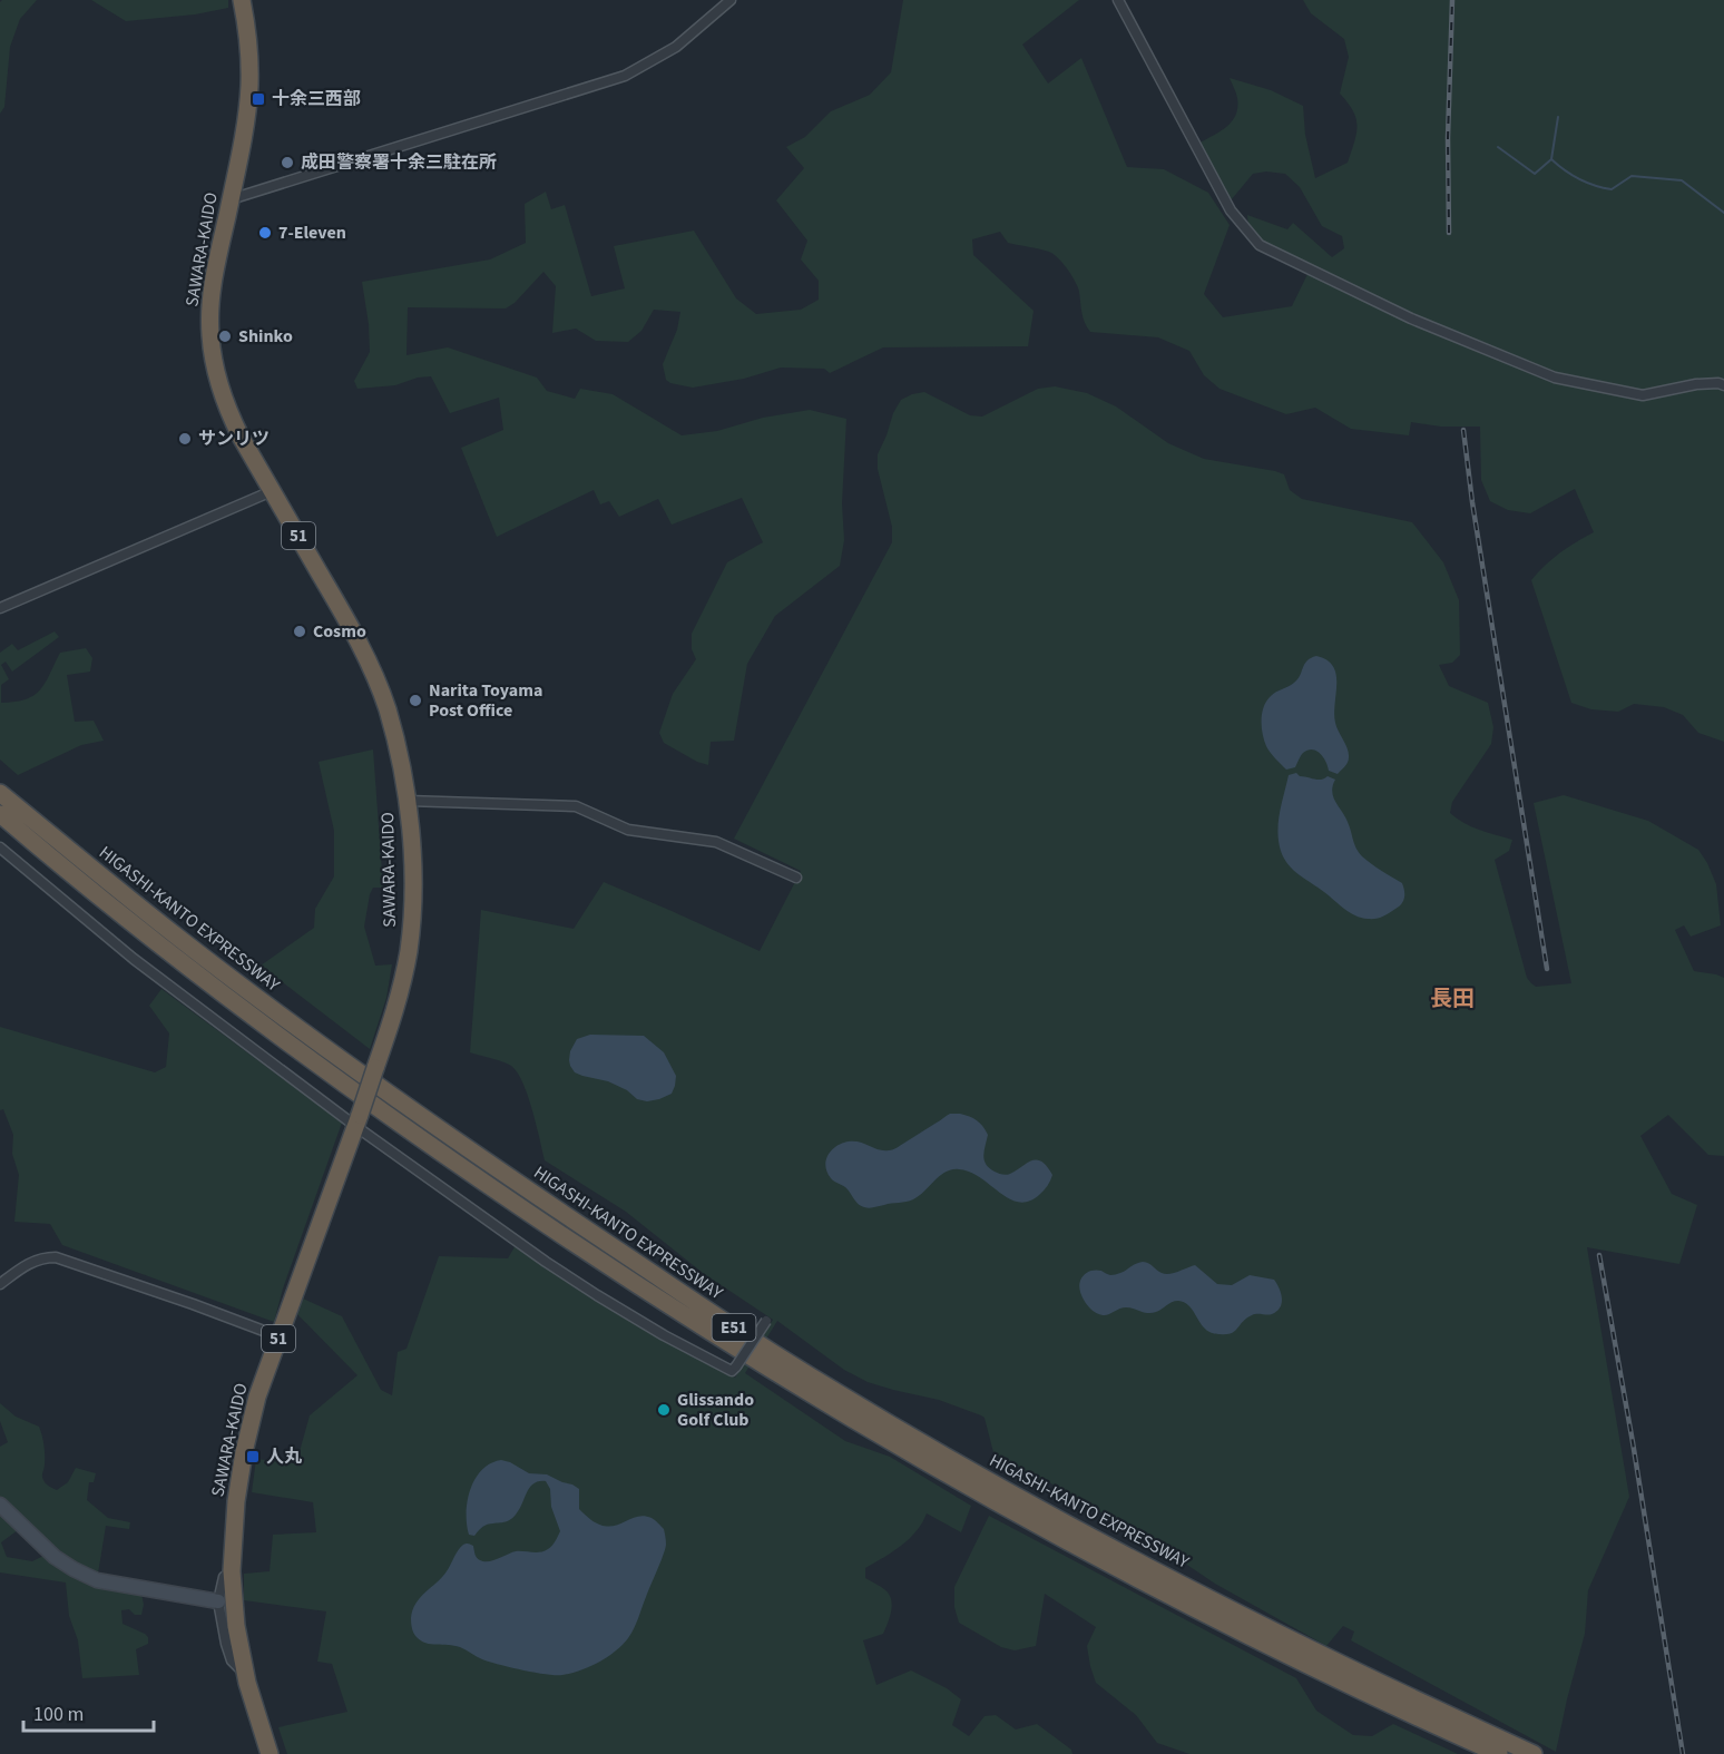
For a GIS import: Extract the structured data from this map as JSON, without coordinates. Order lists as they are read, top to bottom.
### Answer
{
  "streets": {
    "highway": [
      "SAWARA-KAIDO",
      "51",
      "HIGASHI-KANTO EXPRESSWAY",
      "E51"
    ]
  },
  "districts": ["長田"],
  "places": {
    "transit": ["十余三西部", "人丸"],
    "other": [
      "成田警察署十余三駐在所",
      "7-Eleven",
      "Shinko",
      "サンリツ",
      "Cosmo",
      "Narita Toyama Post Office",
      "Glissando Golf Club"
    ]
  },
  "scale_bar": "100 m"
}
